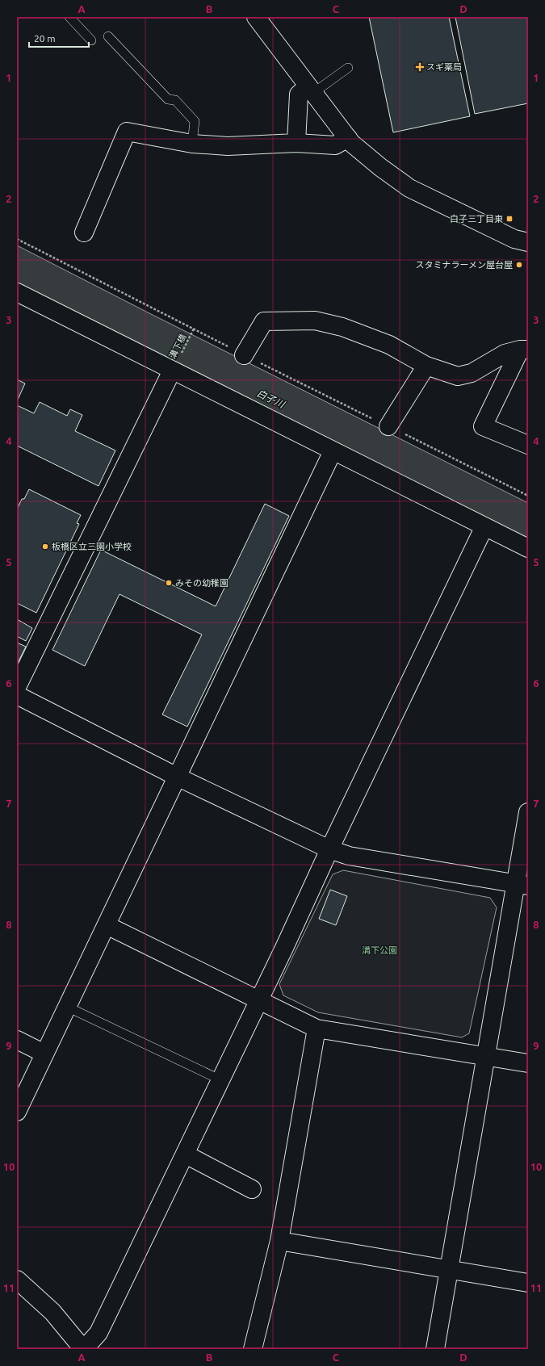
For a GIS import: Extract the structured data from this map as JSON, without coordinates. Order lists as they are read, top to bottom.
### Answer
{
  "streets": {
    "path": ["溝下橋"]
  },
  "water": ["白子川"],
  "parks": ["溝下公園"],
  "places": {
    "health": ["スギ薬局"],
    "transit": ["白子三丁目東"],
    "other": ["スタミナラーメン屋台屋", "板橋区立三園小学校", "みその幼稚園"]
  },
  "scale_bar": "20 m",
  "grid": {
    "columns": [
      "A",
      "B",
      "C",
      "D"
    ],
    "rows": [
      "1",
      "2",
      "3",
      "4",
      "5",
      "6",
      "7",
      "8",
      "9",
      "10",
      "11"
    ]
  }
}
